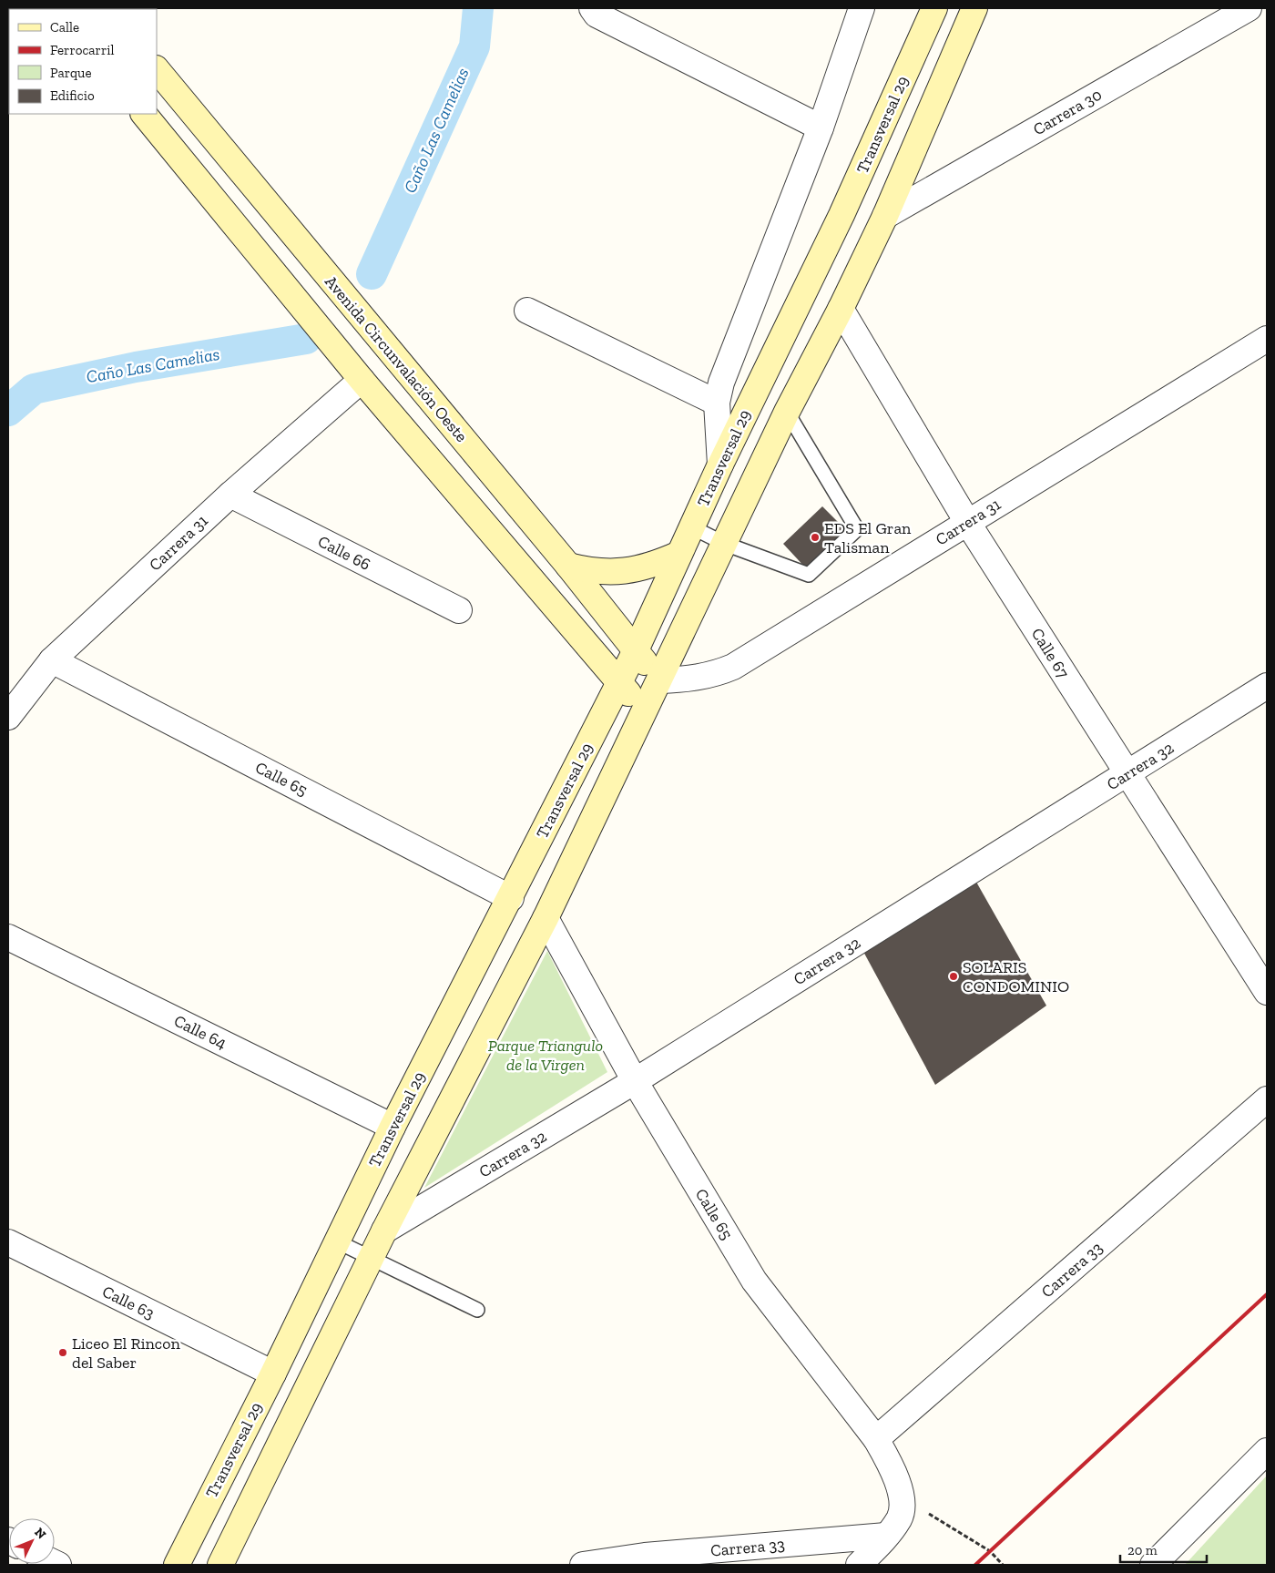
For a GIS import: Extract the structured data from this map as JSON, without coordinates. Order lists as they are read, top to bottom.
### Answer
{
  "streets": {
    "main road": ["Transversal 29", "Avenida Circunvalación Oeste"],
    "street": [
      "Carrera 30",
      "Carrera 31",
      "Calle 66",
      "Calle 67",
      "Carrera 32",
      "Calle 65",
      "Calle 64",
      "Carrera 33",
      "Calle 63"
    ]
  },
  "crossings": [
    ["Transversal 29", "Avenida Circunvalación Oeste"],
    ["Transversal 29", "Calle 65"],
    ["Transversal 29", "Calle 64"],
    ["Transversal 29", "Calle 63"],
    ["Avenida Circunvalación Oeste", "Carrera 31"],
    ["Carrera 31", "Calle 66"],
    ["Carrera 31", "Calle 67"],
    ["Carrera 31", "Calle 65"],
    ["Calle 67", "Carrera 32"],
    ["Carrera 32", "Calle 65"],
    ["Calle 65", "Carrera 33"]
  ],
  "water": ["Caño Las Camelias"],
  "parks": ["Parque Triangulo de la Virgen"],
  "places": ["EDS El Gran Talisman", "SOLARIS CONDOMINIO", "Liceo El Rincon del Saber"],
  "legend": [
    "Calle",
    "Ferrocarril",
    "Parque",
    "Edificio"
  ],
  "scale_bar": "20 m",
  "north": "top right"
}
